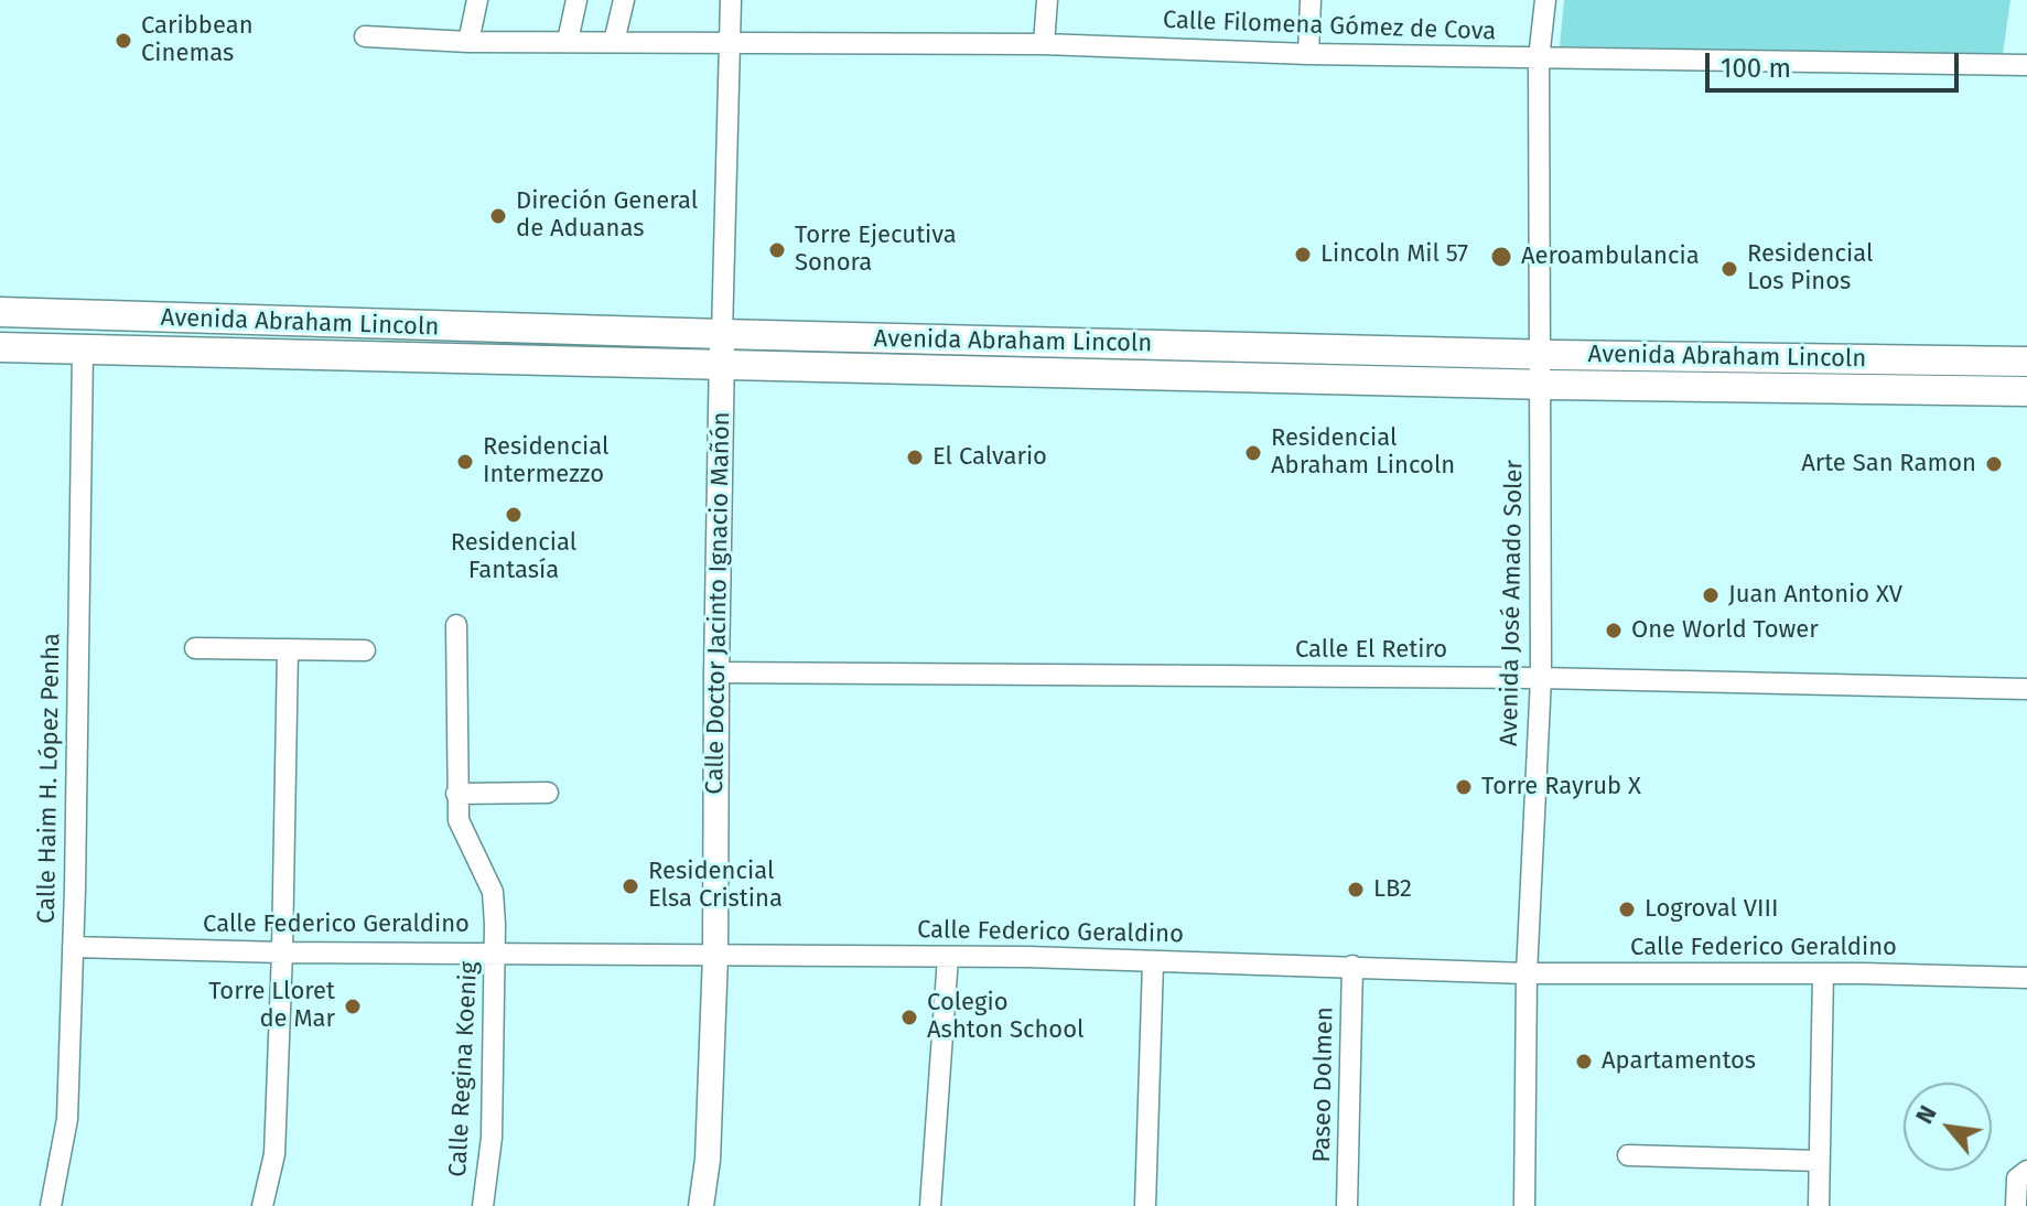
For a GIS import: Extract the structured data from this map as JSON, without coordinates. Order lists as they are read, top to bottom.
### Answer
{
  "streets": {
    "main road": ["Avenida Abraham Lincoln"],
    "street": [
      "Calle Filomena Gómez de Cova",
      "Calle Doctor Jacinto Ignacio Mañón",
      "Avenida José Amado Soler",
      "Calle El Retiro",
      "Calle Haim H. López Penha",
      "Calle Federico Geraldino",
      "Calle Regina Koenig",
      "Paseo Dolmen"
    ]
  },
  "crossings": [
    ["Calle Filomena Gómez de Cova", "Calle Doctor Jacinto Ignacio Mañón"],
    ["Calle Filomena Gómez de Cova", "Avenida José Amado Soler"],
    ["Avenida Abraham Lincoln", "Calle Doctor Jacinto Ignacio Mañón"],
    ["Avenida Abraham Lincoln", "Avenida José Amado Soler"],
    ["Avenida Abraham Lincoln", "Calle Haim H. López Penha"],
    ["Calle Doctor Jacinto Ignacio Mañón", "Calle El Retiro"],
    ["Calle Doctor Jacinto Ignacio Mañón", "Calle Federico Geraldino"],
    ["Avenida José Amado Soler", "Calle El Retiro"],
    ["Avenida José Amado Soler", "Calle Federico Geraldino"],
    ["Calle Haim H. López Penha", "Calle Federico Geraldino"],
    ["Calle Federico Geraldino", "Calle Regina Koenig"],
    ["Calle Federico Geraldino", "Paseo Dolmen"]
  ],
  "places": [
    "Caribbean Cinemas",
    "Direción General de Aduanas",
    "Torre Ejecutiva Sonora",
    "Lincoln Mil 57",
    "Aeroambulancia",
    "Residencial Los Pinos",
    "Residencial Abraham Lincoln",
    "El Calvario",
    "Residencial Intermezzo",
    "Arte San Ramon",
    "Residencial Fantasía",
    "Juan Antonio XV",
    "One World Tower",
    "Torre Rayrub X",
    "Residencial Elsa Cristina",
    "LB2",
    "Logroval VIII",
    "Torre Lloret de Mar",
    "Colegio Ashton School",
    "Apartamentos"
  ],
  "scale_bar": "100 m",
  "north": "top left"
}
